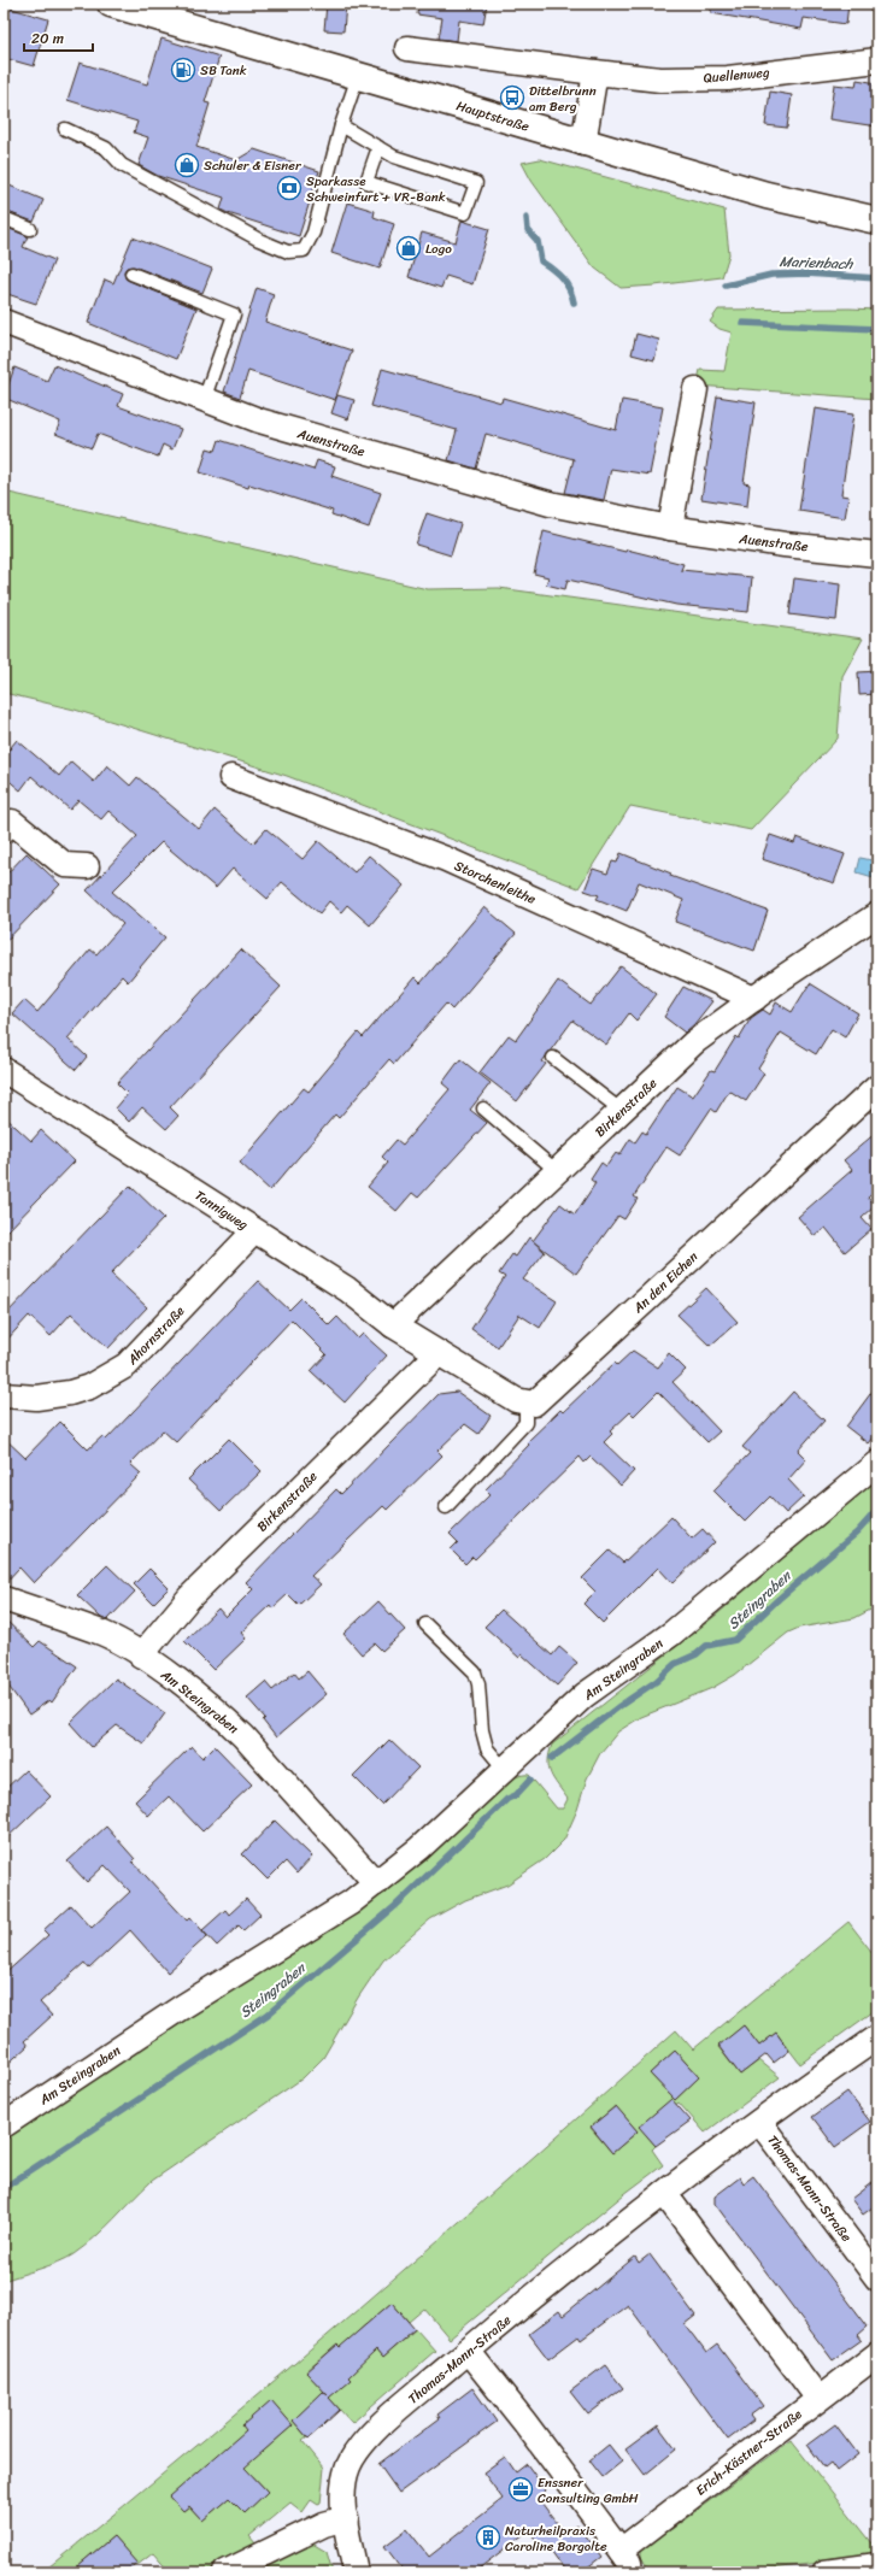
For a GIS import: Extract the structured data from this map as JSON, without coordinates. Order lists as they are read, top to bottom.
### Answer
{
  "streets": {
    "street": [
      "Quellenweg",
      "Hauptstraße",
      "Auenstraße",
      "Storchenleithe",
      "Birkenstraße",
      "Tannigweg",
      "An den Eichen",
      "Ahornstraße",
      "Am Steingraben",
      "Thomas-Mann-Straße",
      "Erich-Kästner-Straße"
    ]
  },
  "crossings": [
    ["Storchenleithe", "Birkenstraße"],
    ["Birkenstraße", "Tannigweg"],
    ["Birkenstraße", "Am Steingraben"],
    ["Tannigweg", "Ahornstraße"]
  ],
  "water": ["Marienbach", "Steingraben"],
  "places": {
    "fuel station": ["SB Tank"],
    "bus stop": ["Dittelbrunn am Berg"],
    "shop": ["Schuler & Eisner", "Logo"],
    "bank": ["Sparkasse Schweinfurt + VR-Bank"],
    "office": ["Enssner Consulting GmbH"],
    "building": ["Naturheilpraxis Caroline Borgolte"]
  },
  "scale_bar": "20 m"
}
